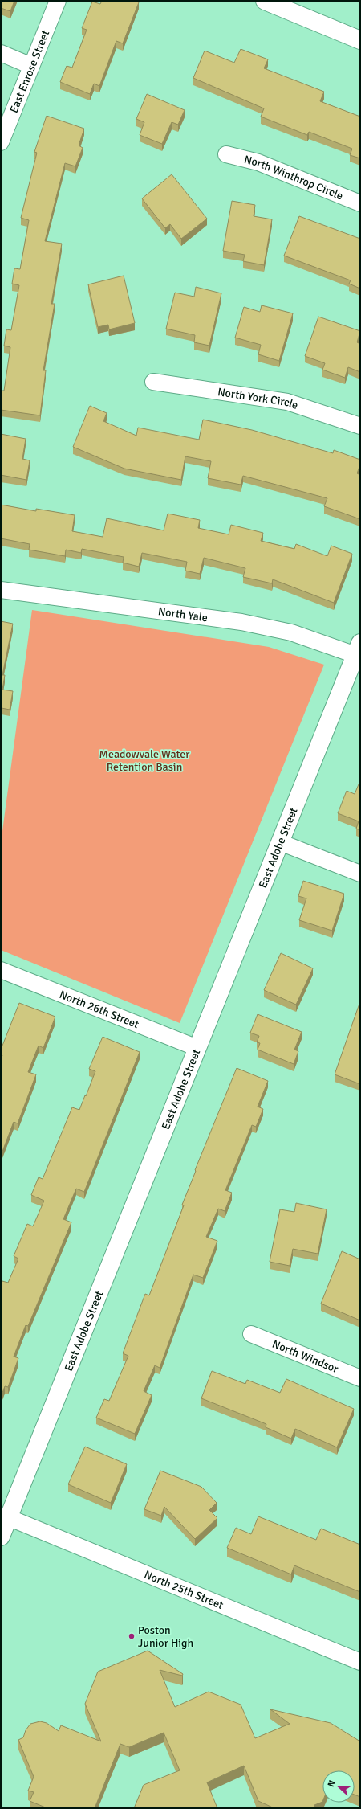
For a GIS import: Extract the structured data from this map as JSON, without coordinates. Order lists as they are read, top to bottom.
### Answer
{
  "streets": {
    "street": [
      "East Enrose Street",
      "North Winthrop Circle",
      "North York Circle",
      "North Yale",
      "East Adobe Street",
      "North 26th Street",
      "North Windsor",
      "North 25th Street"
    ]
  },
  "crossings": [
    ["North Yale", "East Adobe Street"],
    ["East Adobe Street", "North 26th Street"],
    ["East Adobe Street", "North 25th Street"]
  ],
  "parks": ["Meadowvale Water Retention Basin"],
  "places": ["Poston Junior High"],
  "north": "left"
}
